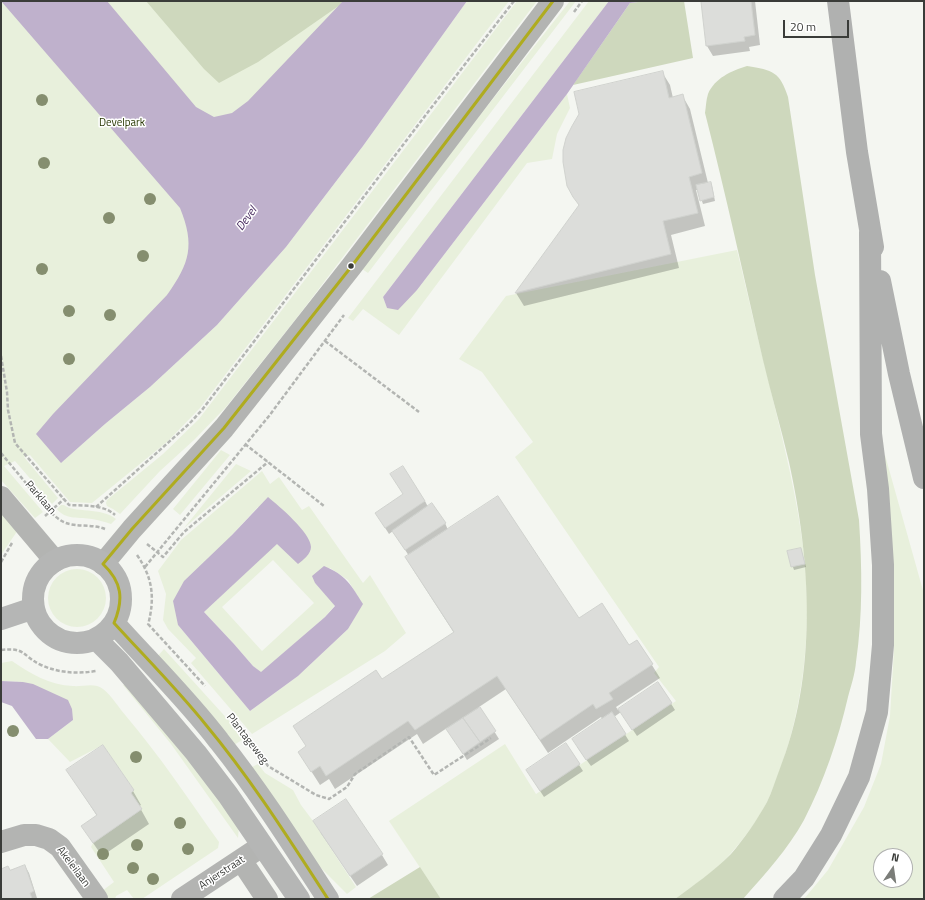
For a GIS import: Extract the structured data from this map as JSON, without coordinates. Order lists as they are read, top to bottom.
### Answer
{
  "streets": {
    "main road": ["Plantageweg"],
    "street": ["Akeleilaan", "Anjerstraat"],
    "path": ["Parklaan"]
  },
  "water": ["Devel"],
  "parks": ["Develpark"],
  "scale_bar": "20 m",
  "north": "top"
}
